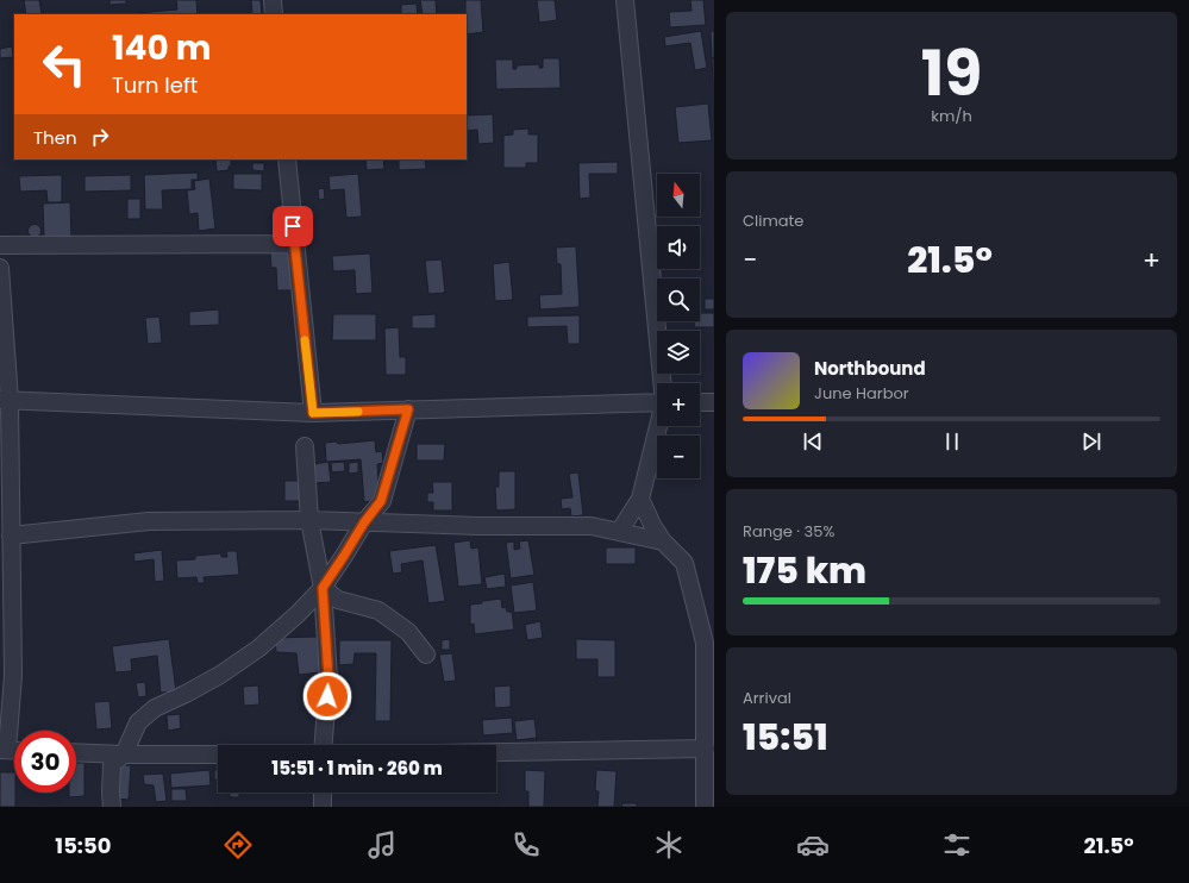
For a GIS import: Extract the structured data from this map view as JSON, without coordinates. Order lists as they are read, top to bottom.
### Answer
{
  "north": "top",
  "page": {
    "tile": [
      ["19", "km/h"],
      "Climate",
      ["Range · 35%", "175 km"],
      ["Arrival", "15:51"]
    ],
    "turn": ["140 m", "Turn left"],
    "then": "Then",
    "map_buttons": ["+", "−"],
    "heat": ["−", "21.5°", "+"],
    "song": ["Northbound", "June Harbor"],
    "limit": "30",
    "trip": "15:51 · 1 min · 260 m",
    "tabs": ["15:50", "21.5°"]
  }
}
